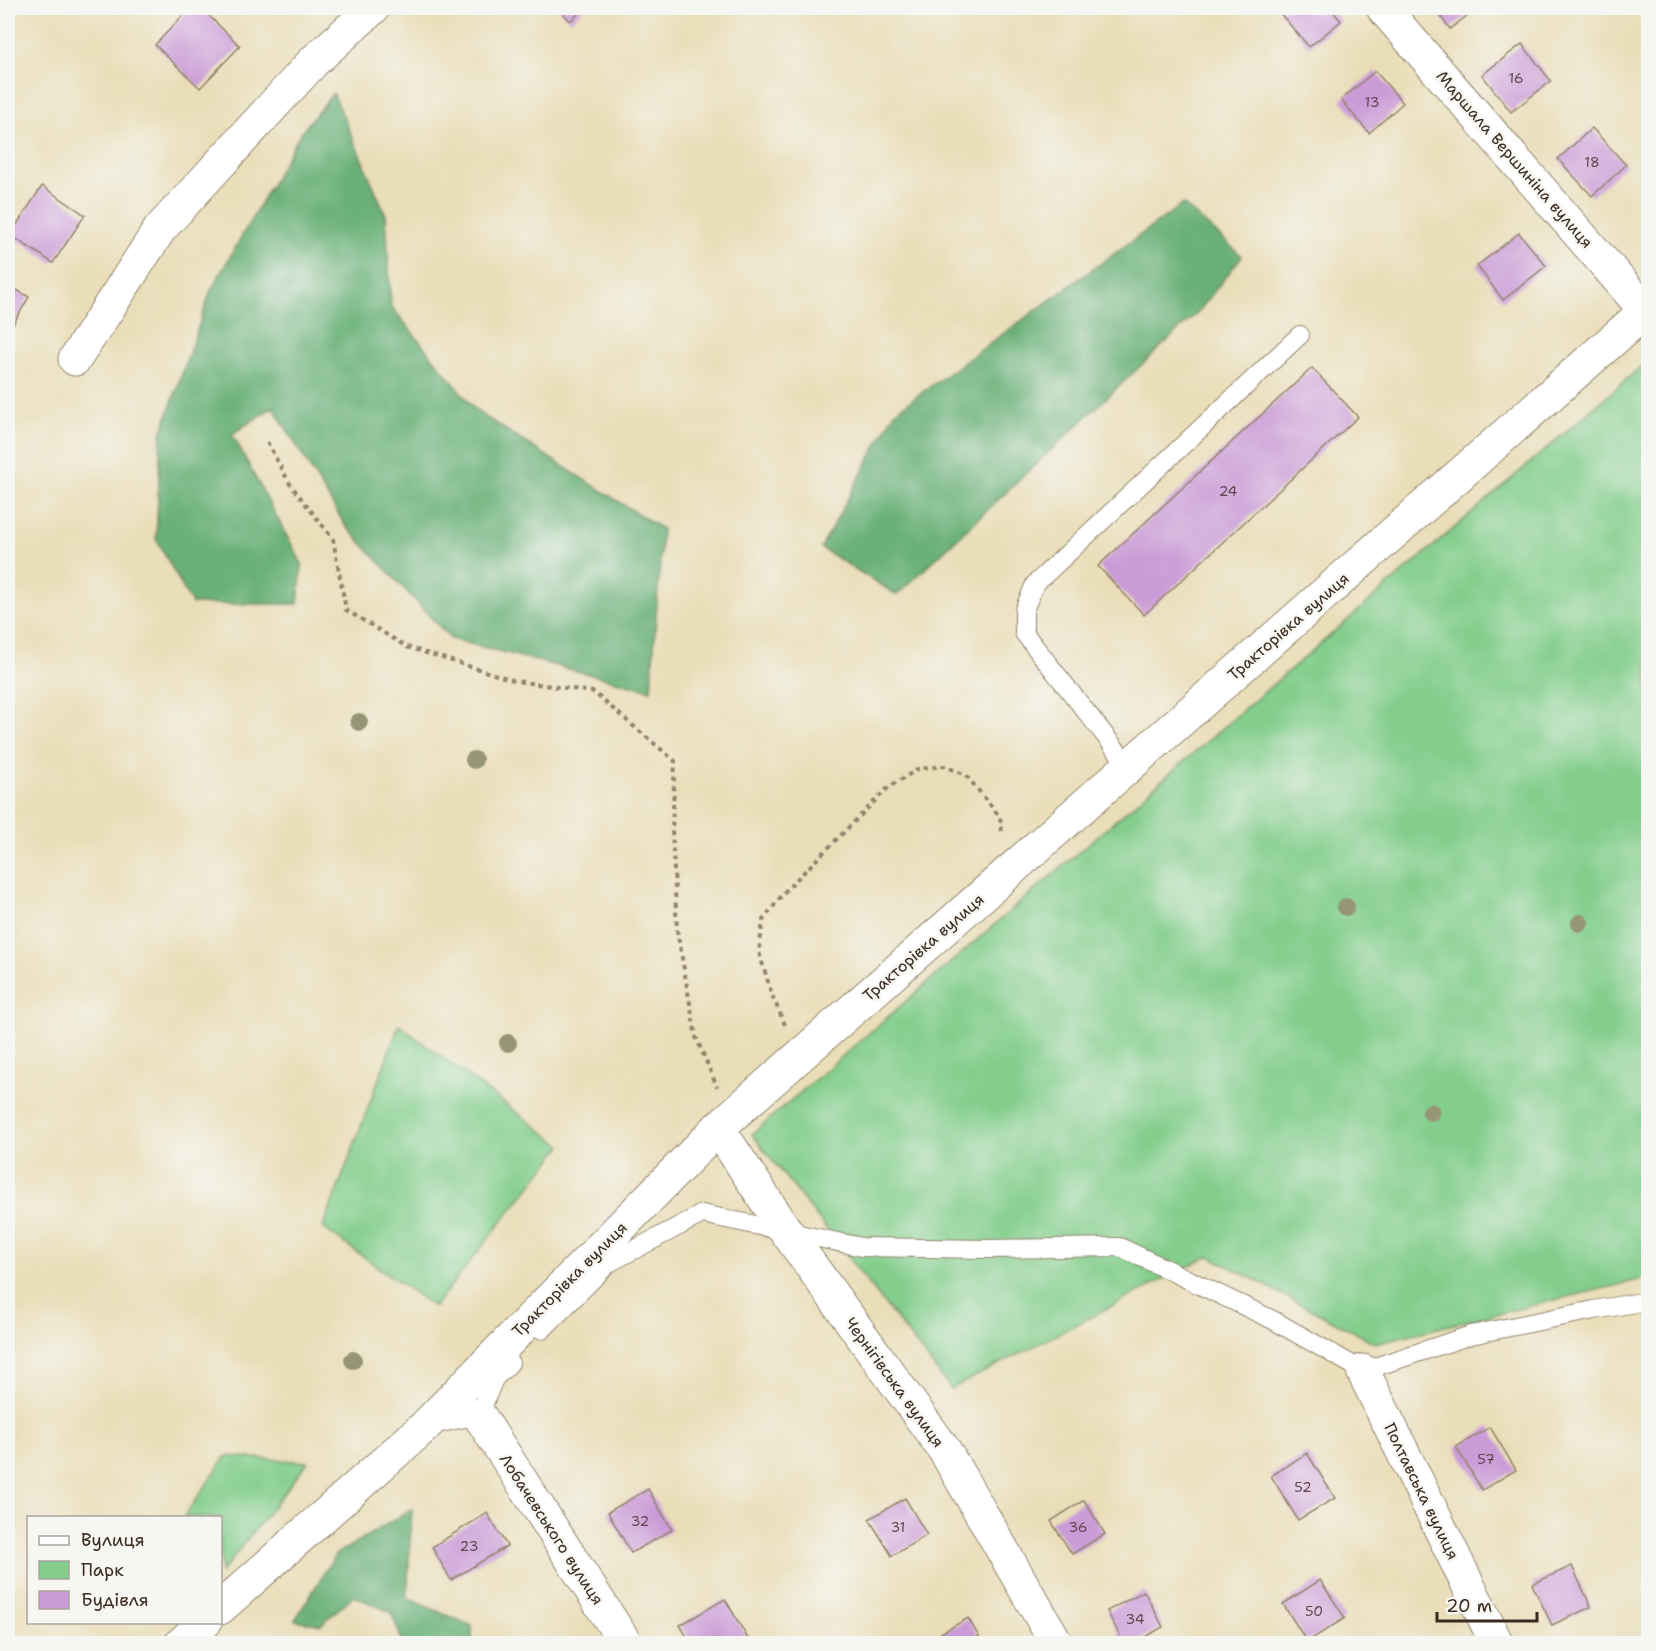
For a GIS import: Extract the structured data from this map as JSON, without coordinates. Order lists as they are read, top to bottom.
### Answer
{
  "streets": {
    "street": [
      "Маршала Вершиніна вулиця",
      "Тракторівка вулиця",
      "Чернігівська вулиця",
      "Полтавська вулиця",
      "Лобачевського вулиця"
    ]
  },
  "crossings": [
    ["Маршала Вершиніна вулиця", "Тракторівка вулиця"],
    ["Тракторівка вулиця", "Чернігівська вулиця"]
  ],
  "house_numbers": [
    "16",
    "13",
    "18",
    "24",
    "57",
    "52",
    "32",
    "31",
    "36",
    "23",
    "50",
    "34"
  ],
  "legend": ["Вулиця", "Парк", "Будівля"],
  "scale_bar": "20 m"
}
